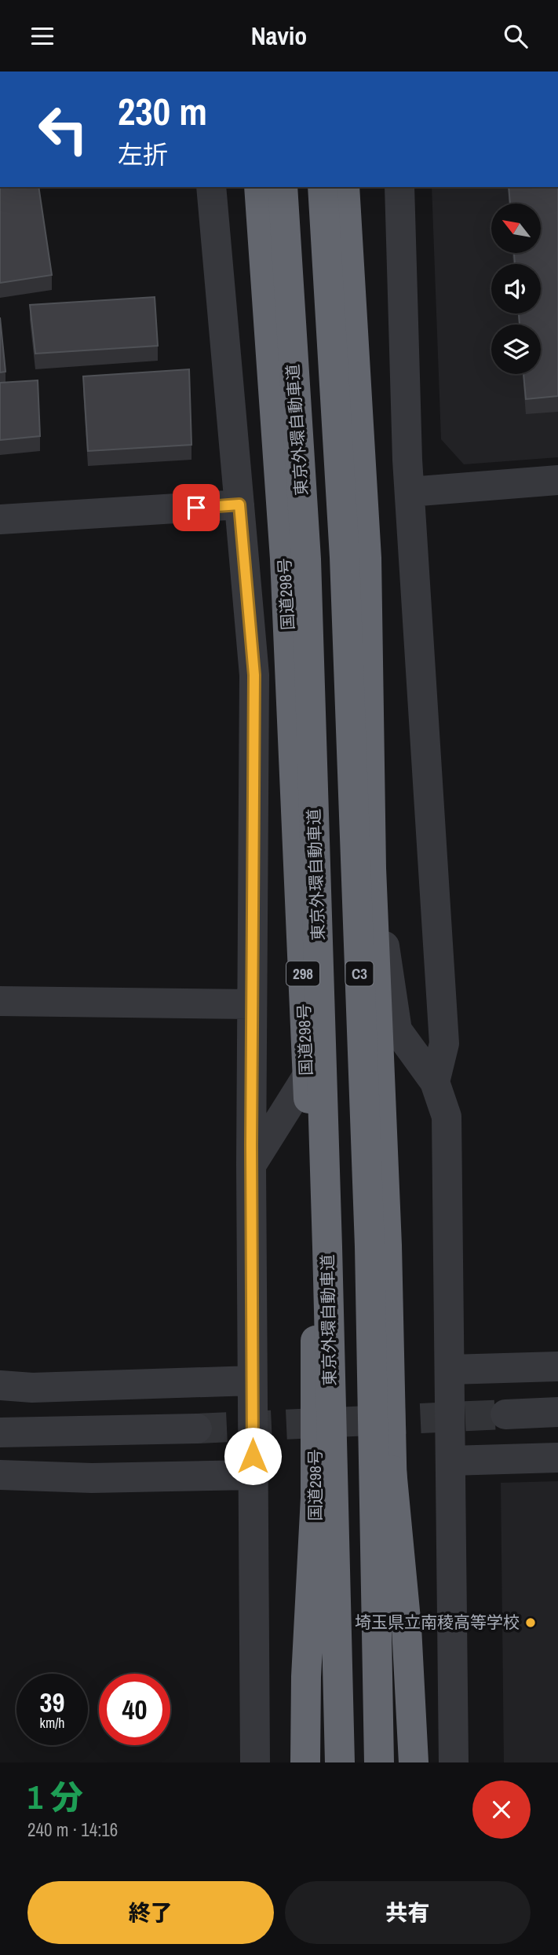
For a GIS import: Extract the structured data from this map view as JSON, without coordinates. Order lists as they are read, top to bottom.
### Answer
{
  "streets": {
    "highway": [
      "東京外環自動車道",
      "国道298号",
      "298",
      "C3"
    ]
  },
  "places": ["埼玉県立南稜高等学校"],
  "north": "top left",
  "page": {
    "header": "Navio",
    "turn": ["230 m", "左折"],
    "speed": "39 km/h",
    "limit": "40",
    "heading": ["1 分", "240 m · 14:16"],
    "buttons": ["終了", "共有"]
  }
}
